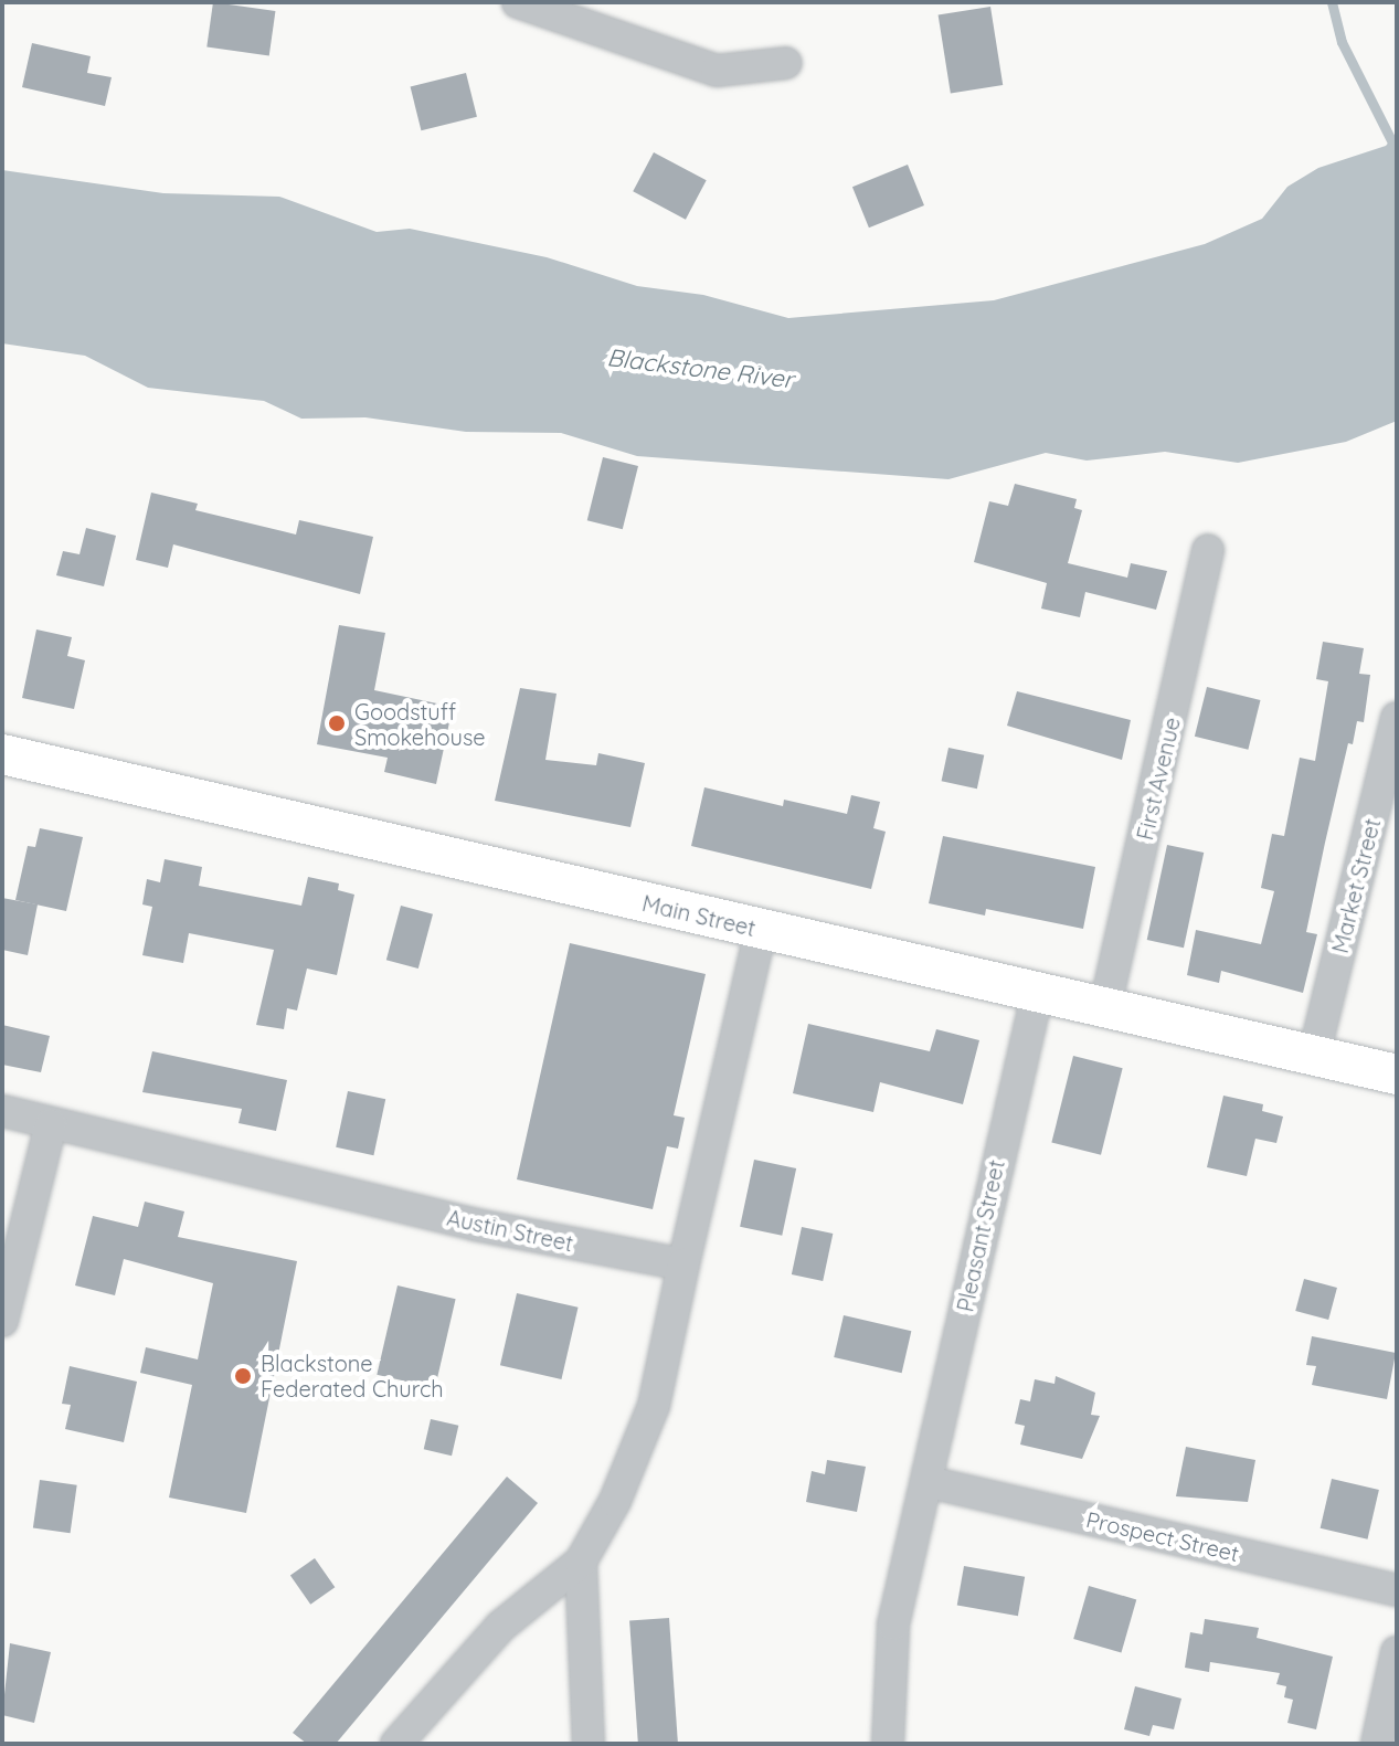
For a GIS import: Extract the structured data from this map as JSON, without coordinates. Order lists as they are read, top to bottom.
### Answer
{
  "streets": {
    "main road": ["Main Street"],
    "street": [
      "First Avenue",
      "Market Street",
      "Austin Street",
      "Pleasant Street",
      "Prospect Street"
    ]
  },
  "crossings": [
    ["First Avenue", "Main Street"],
    ["Market Street", "Main Street"],
    ["Main Street", "Pleasant Street"],
    ["Pleasant Street", "Prospect Street"]
  ],
  "water": ["Blackstone River"],
  "places": ["Goodstuff Smokehouse", "Blackstone Federated Church"]
}
